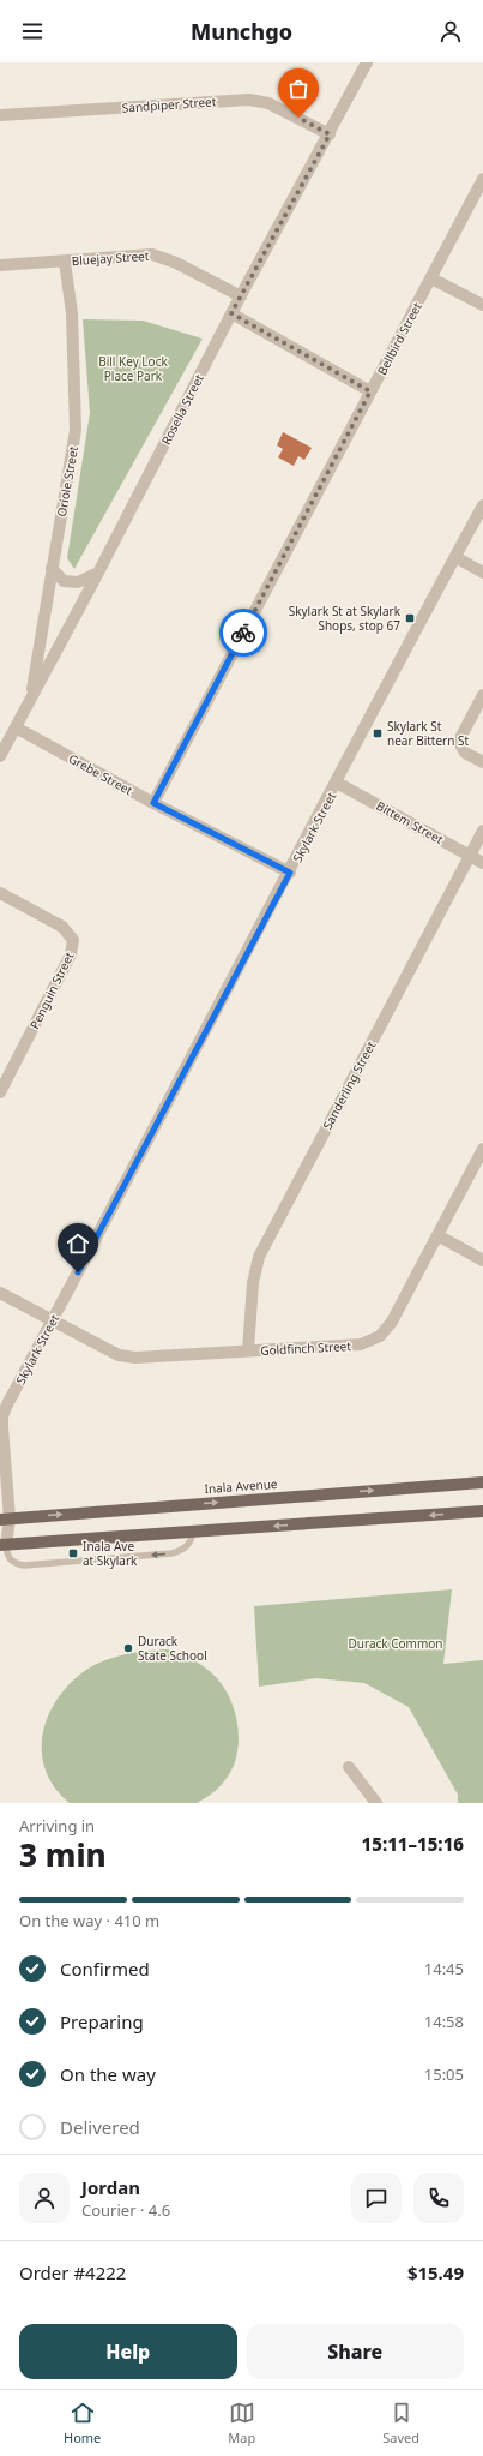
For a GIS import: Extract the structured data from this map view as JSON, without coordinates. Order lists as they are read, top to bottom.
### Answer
{
  "streets": {
    "main road": ["Inala Avenue"],
    "street": [
      "Sandpiper Street",
      "Bluejay Street",
      "Bellbird Street",
      "Rosella Street",
      "Oriole Street",
      "Grebe Street",
      "Bittem Street",
      "Skylark Street",
      "Penguin Street",
      "Sanderling Street",
      "Goldfinch Street"
    ]
  },
  "crossings": [
    ["Sandpiper Street", "Rosella Street"],
    ["Bluejay Street", "Rosella Street"],
    ["Bluejay Street", "Oriole Street"],
    ["Bellbird Street", "Grebe Street"],
    ["Rosella Street", "Oriole Street"],
    ["Rosella Street", "Grebe Street"],
    ["Grebe Street", "Skylark Street"],
    ["Bittem Street", "Skylark Street"],
    ["Bittem Street", "Sanderling Street"],
    ["Skylark Street", "Goldfinch Street"],
    ["Skylark Street", "Inala Avenue"],
    ["Sanderling Street", "Goldfinch Street"]
  ],
  "parks": ["Bill Key Lock Place Park", "Durack Common"],
  "places": {
    "transit": ["Skylark St at Skylark Shops, stop 67", "Skylark St near Bittern St", "Inala Ave at Skylark"],
    "other": ["Durack State School"]
  },
  "page": {
    "header": "Munchgo",
    "heading": ["3 min", "Arriving in", "15:11–15:16"],
    "panel": [
      "Jordan",
      "Courier · 4.6",
      "Order #4222",
      "$15.49"
    ],
    "bar": "On the way · 410 m",
    "list": [
      ["Confirmed", "14:45"],
      ["Preparing", "14:58"],
      ["On the way", "15:05"],
      "Delivered"
    ],
    "buttons": ["Help", "Share"],
    "tabs": ["Home", "Map", "Saved"]
  }
}
